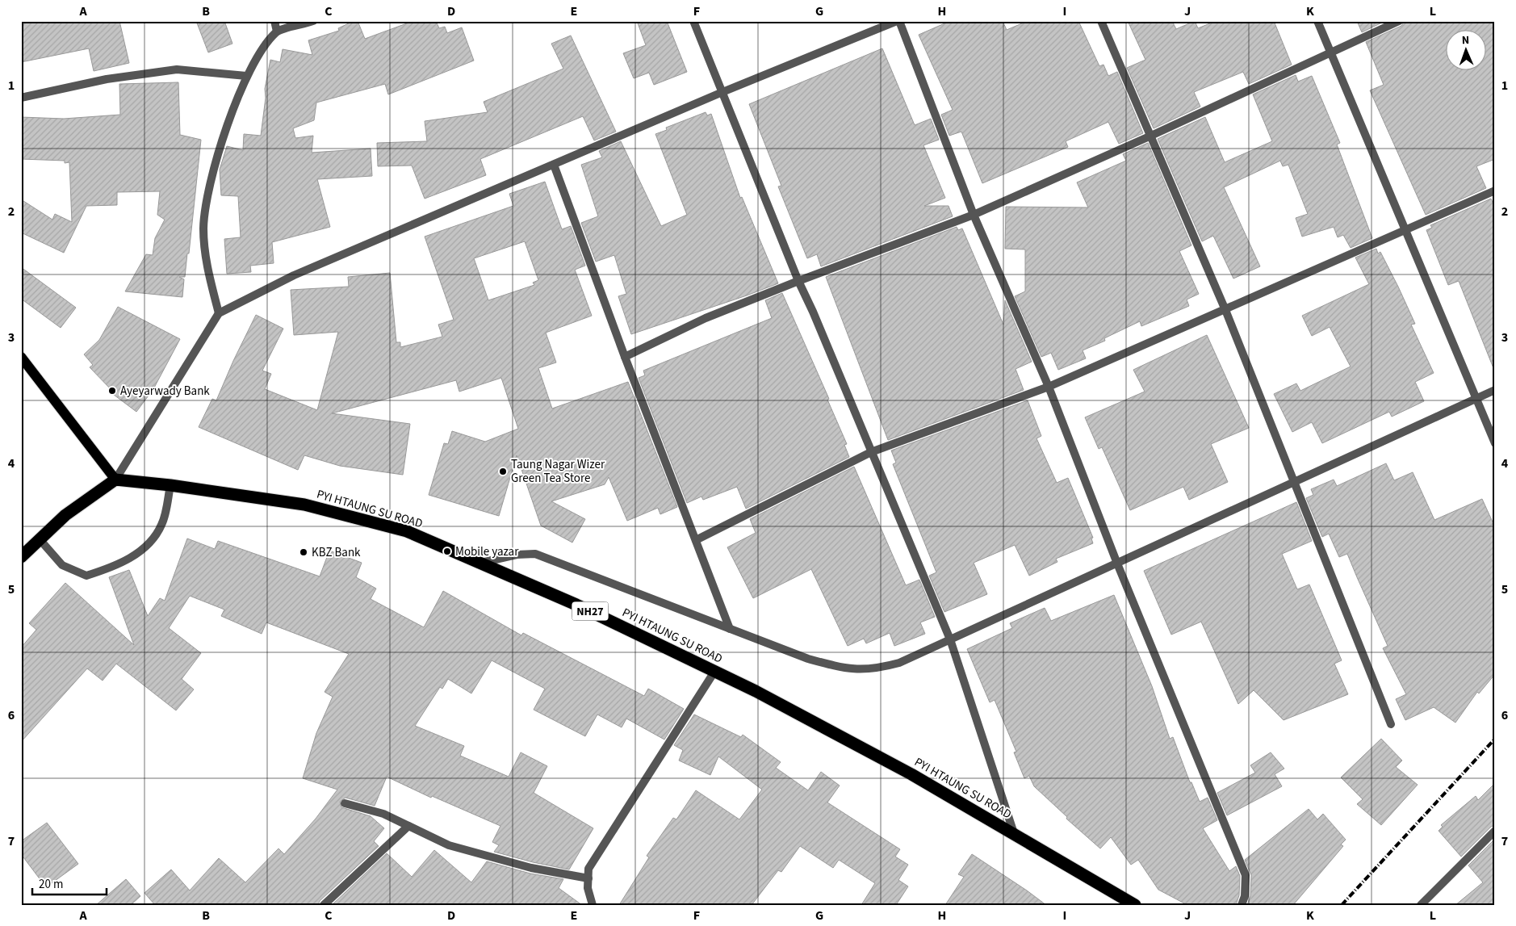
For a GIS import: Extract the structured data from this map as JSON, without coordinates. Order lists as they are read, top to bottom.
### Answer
{
  "streets": {
    "highway": ["PYI HTAUNG SU ROAD", "NH27"]
  },
  "places": [
    "Ayeyarwady Bank",
    "Taung Nagar Wizer Green Tea Store",
    "Mobile yazar",
    "KBZ Bank"
  ],
  "scale_bar": "20 m",
  "north": "top",
  "grid": {
    "columns": [
      "A",
      "B",
      "C",
      "D",
      "E",
      "F",
      "G",
      "H",
      "I",
      "J",
      "K",
      "L"
    ],
    "rows": [
      "1",
      "2",
      "3",
      "4",
      "5",
      "6",
      "7"
    ]
  }
}
